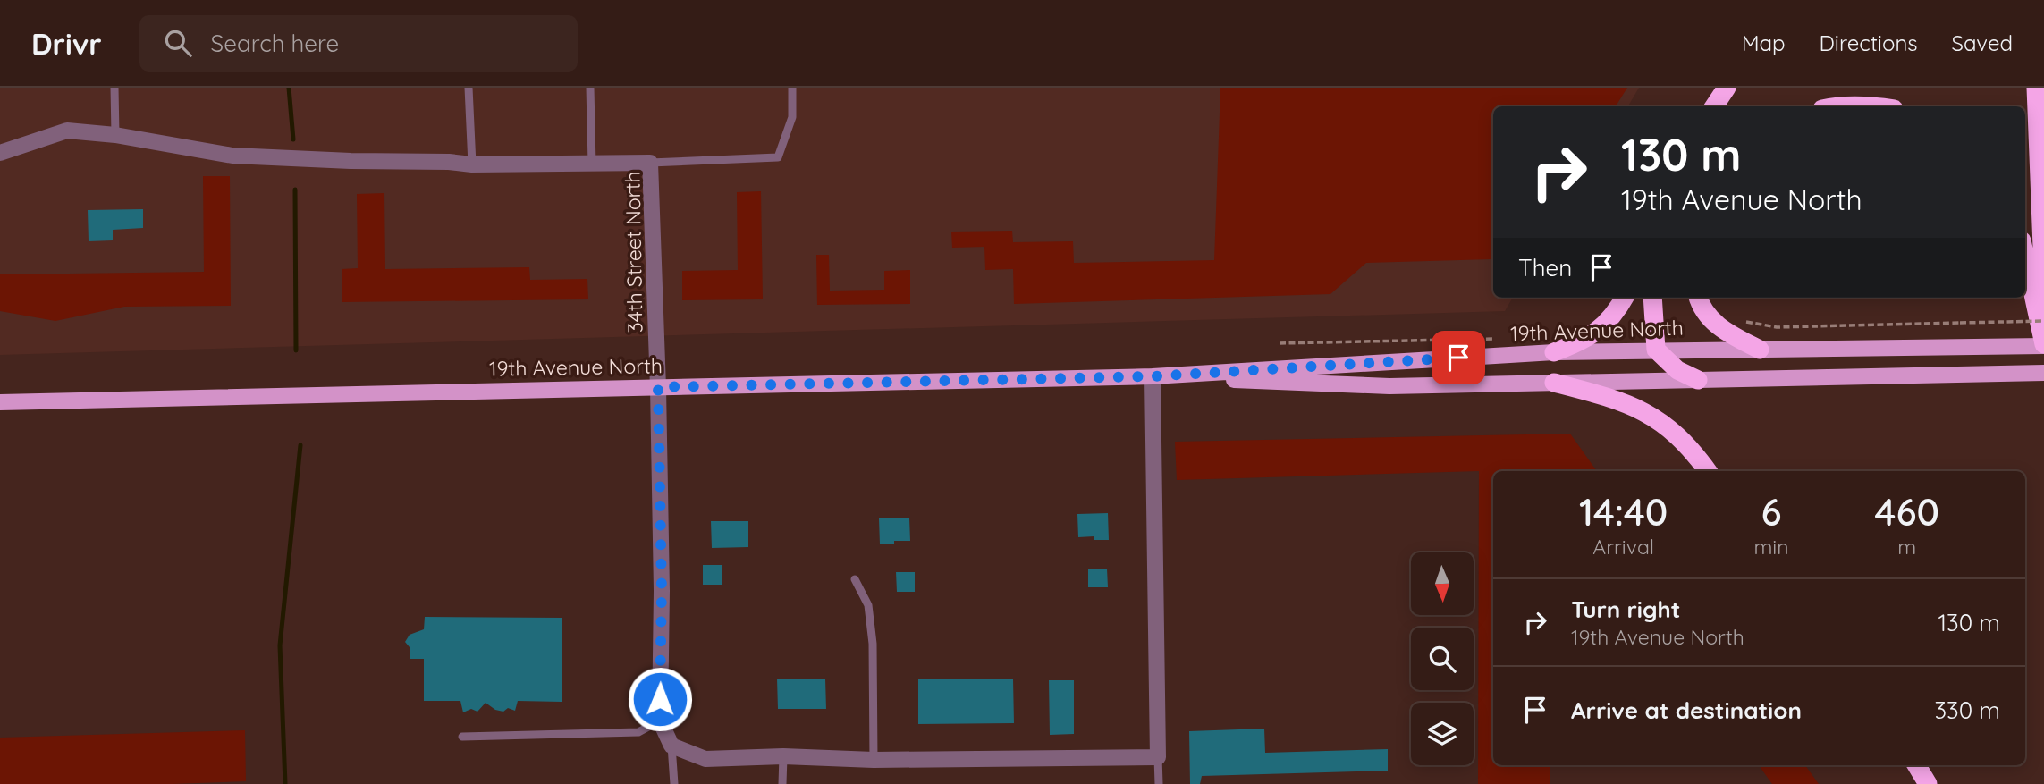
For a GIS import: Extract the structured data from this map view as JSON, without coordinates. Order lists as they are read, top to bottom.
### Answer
{
  "streets": {
    "main road": ["19th Avenue North"],
    "street": ["34th Street North"]
  },
  "crossings": [
    ["34th Street North", "19th Avenue North"]
  ],
  "north": "bottom",
  "page": {
    "header": "Drivr",
    "search": "Search here",
    "nav": ["Map", "Directions", "Saved"],
    "turn": ["130 m", "19th Avenue North"],
    "then": "Then",
    "eta": [
      "14:40",
      "Arrival",
      "6",
      "min",
      "460",
      "m"
    ],
    "list": [
      {
        "name": "Turn right",
        "note": "19th Avenue North",
        "value": "130 m"
      },
      {
        "name": "Arrive at destination",
        "value": "330 m"
      }
    ]
  }
}
